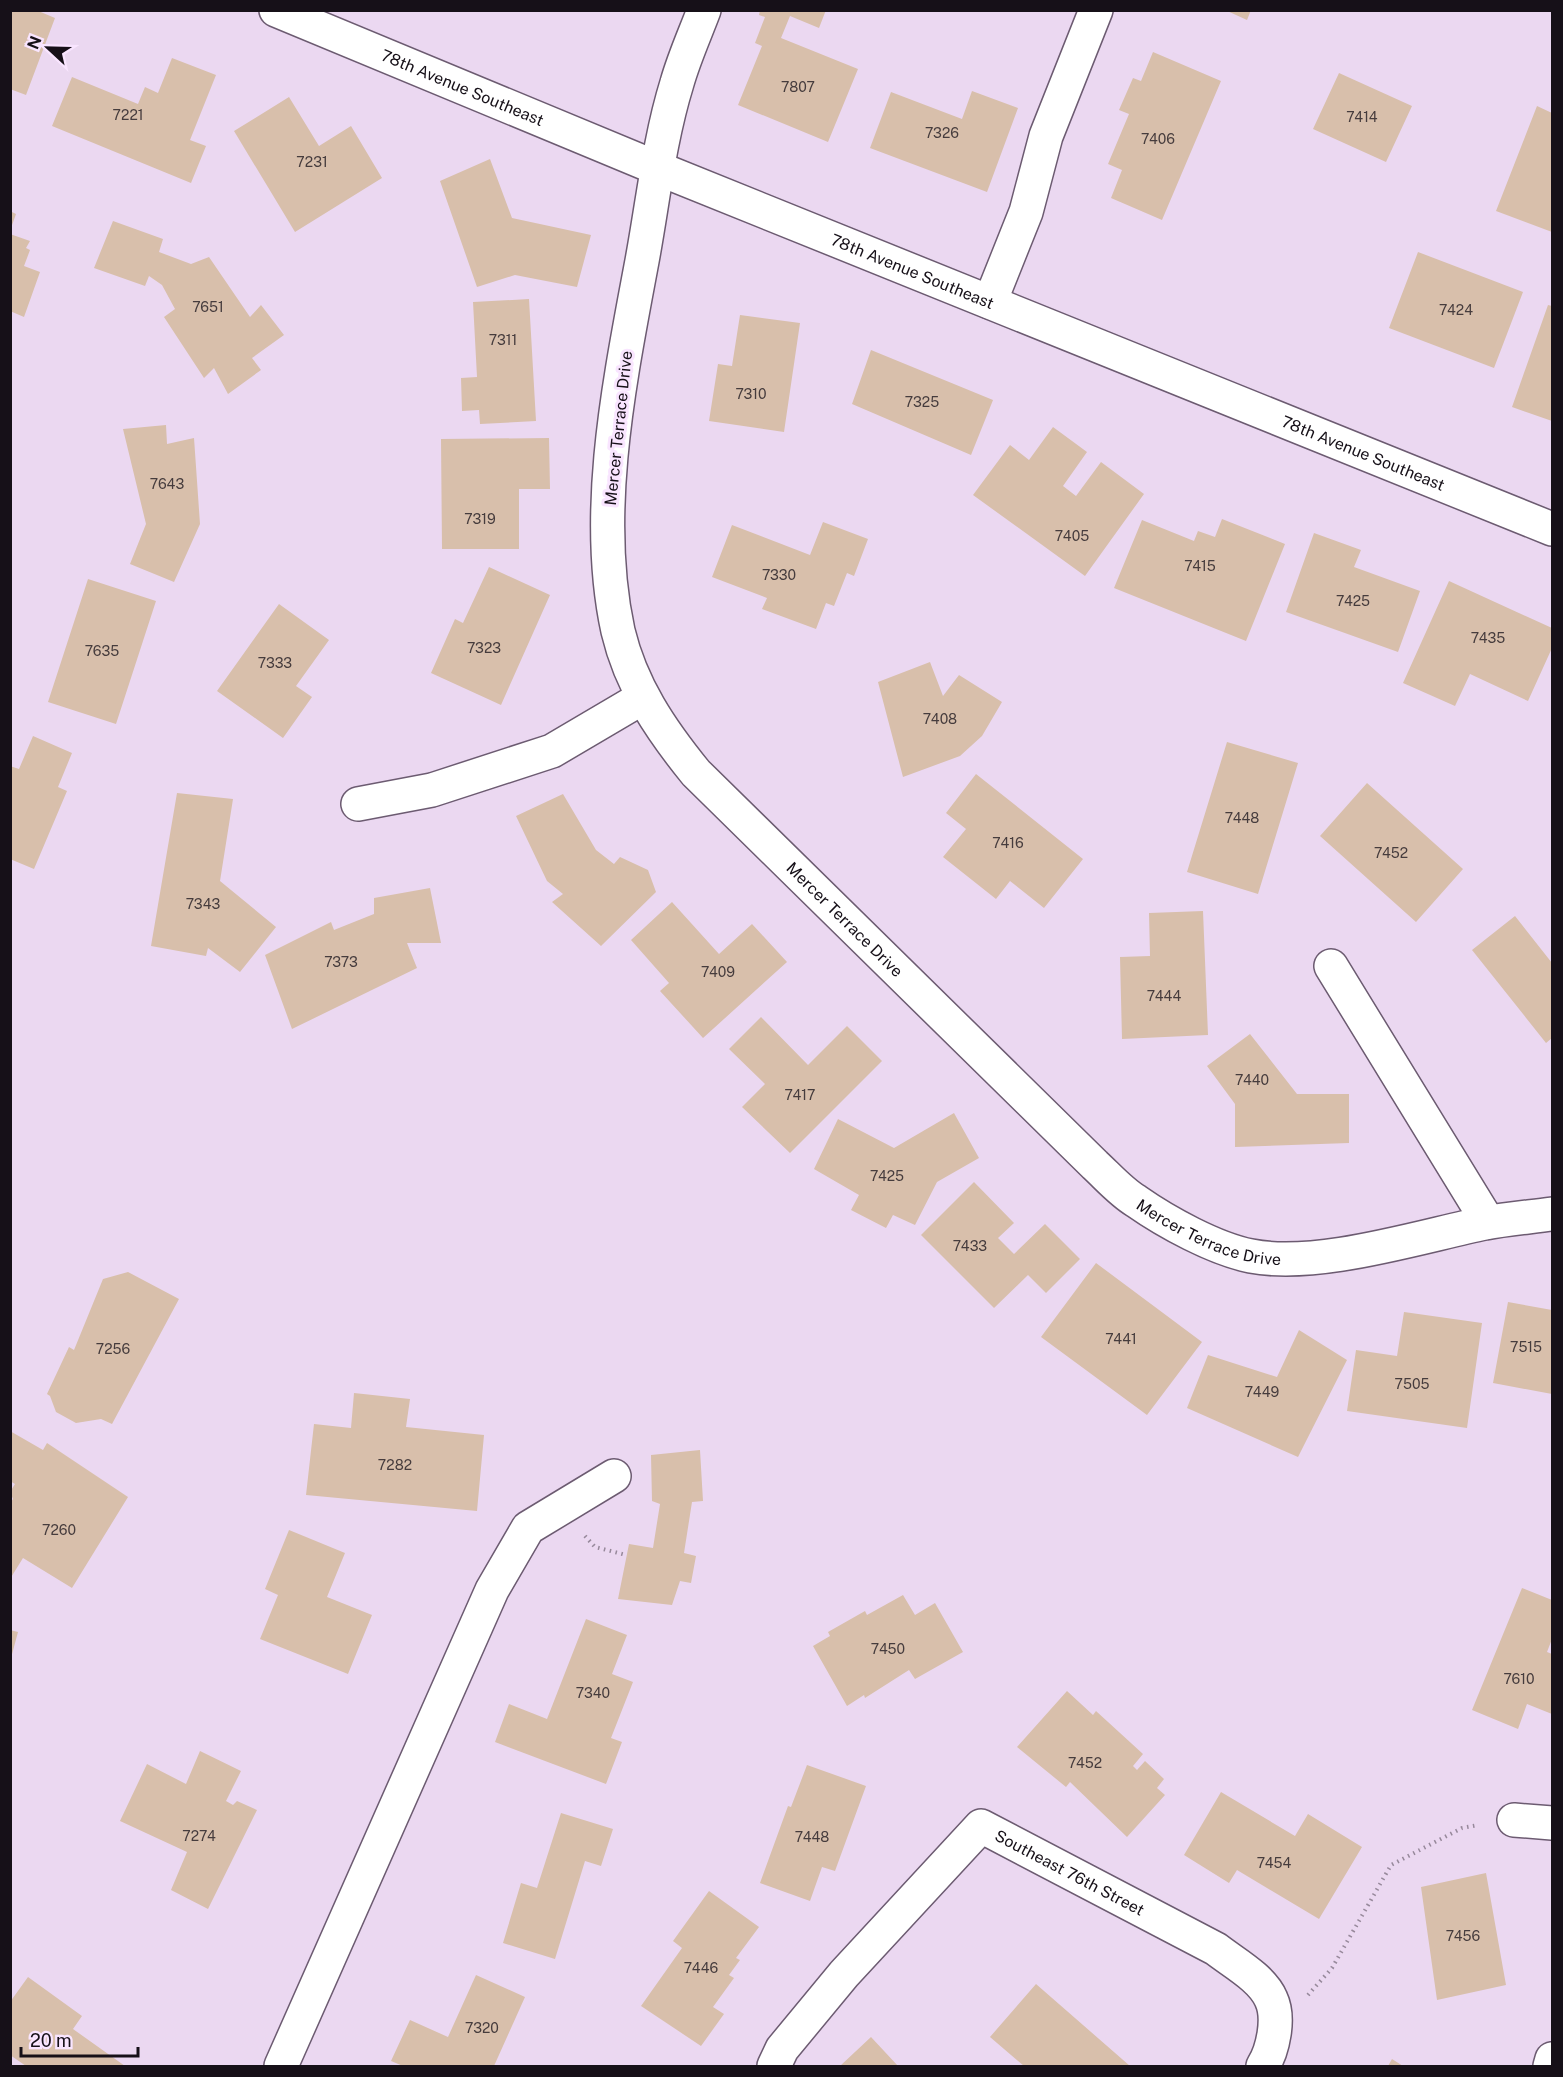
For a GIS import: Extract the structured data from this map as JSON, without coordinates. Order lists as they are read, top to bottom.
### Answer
{
  "streets": {
    "street": ["78th Avenue Southeast", "Mercer Terrace Drive", "Southeast 76th Street"]
  },
  "crossings": [
    ["78th Avenue Southeast", "Mercer Terrace Drive"]
  ],
  "house_numbers": [
    "7807",
    "7221",
    "7414",
    "7326",
    "7406",
    "7231",
    "7651",
    "7424",
    "7311",
    "7310",
    "7325",
    "7643",
    "7319",
    "7405",
    "7415",
    "7330",
    "7425",
    "7435",
    "7323",
    "7635",
    "7333",
    "7408",
    "7448",
    "7416",
    "7452",
    "7343",
    "7373",
    "7409",
    "7444",
    "7440",
    "7417",
    "7425",
    "7433",
    "7441",
    "7515",
    "7256",
    "7505",
    "7449",
    "7282",
    "7260",
    "7450",
    "7610",
    "7340",
    "7452",
    "7274",
    "7448",
    "7454",
    "7456",
    "7446",
    "7320"
  ],
  "scale_bar": "20 m",
  "north": "left"
}
